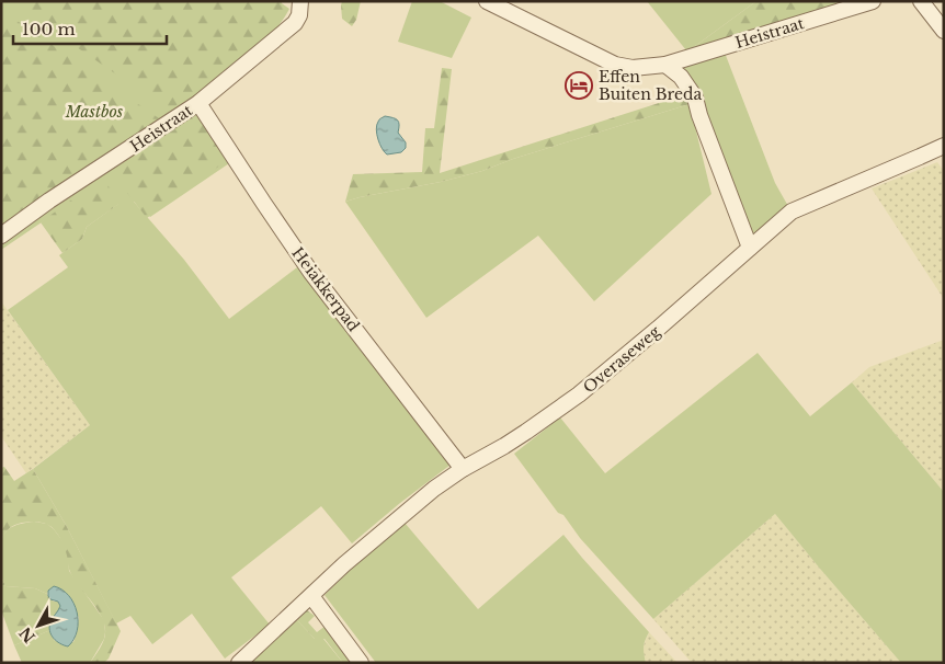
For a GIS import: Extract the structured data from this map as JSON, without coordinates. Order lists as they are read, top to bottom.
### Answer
{
  "streets": {
    "street": ["Heistraat", "Heiakkerpad", "Overaseweg"]
  },
  "crossings": [
    ["Heistraat", "Heiakkerpad"],
    ["Heiakkerpad", "Overaseweg"]
  ],
  "parks": ["Mastbos"],
  "places": {
    "hotel": ["Effen Buiten Breda"]
  },
  "scale_bar": "100 m",
  "north": "bottom left"
}
